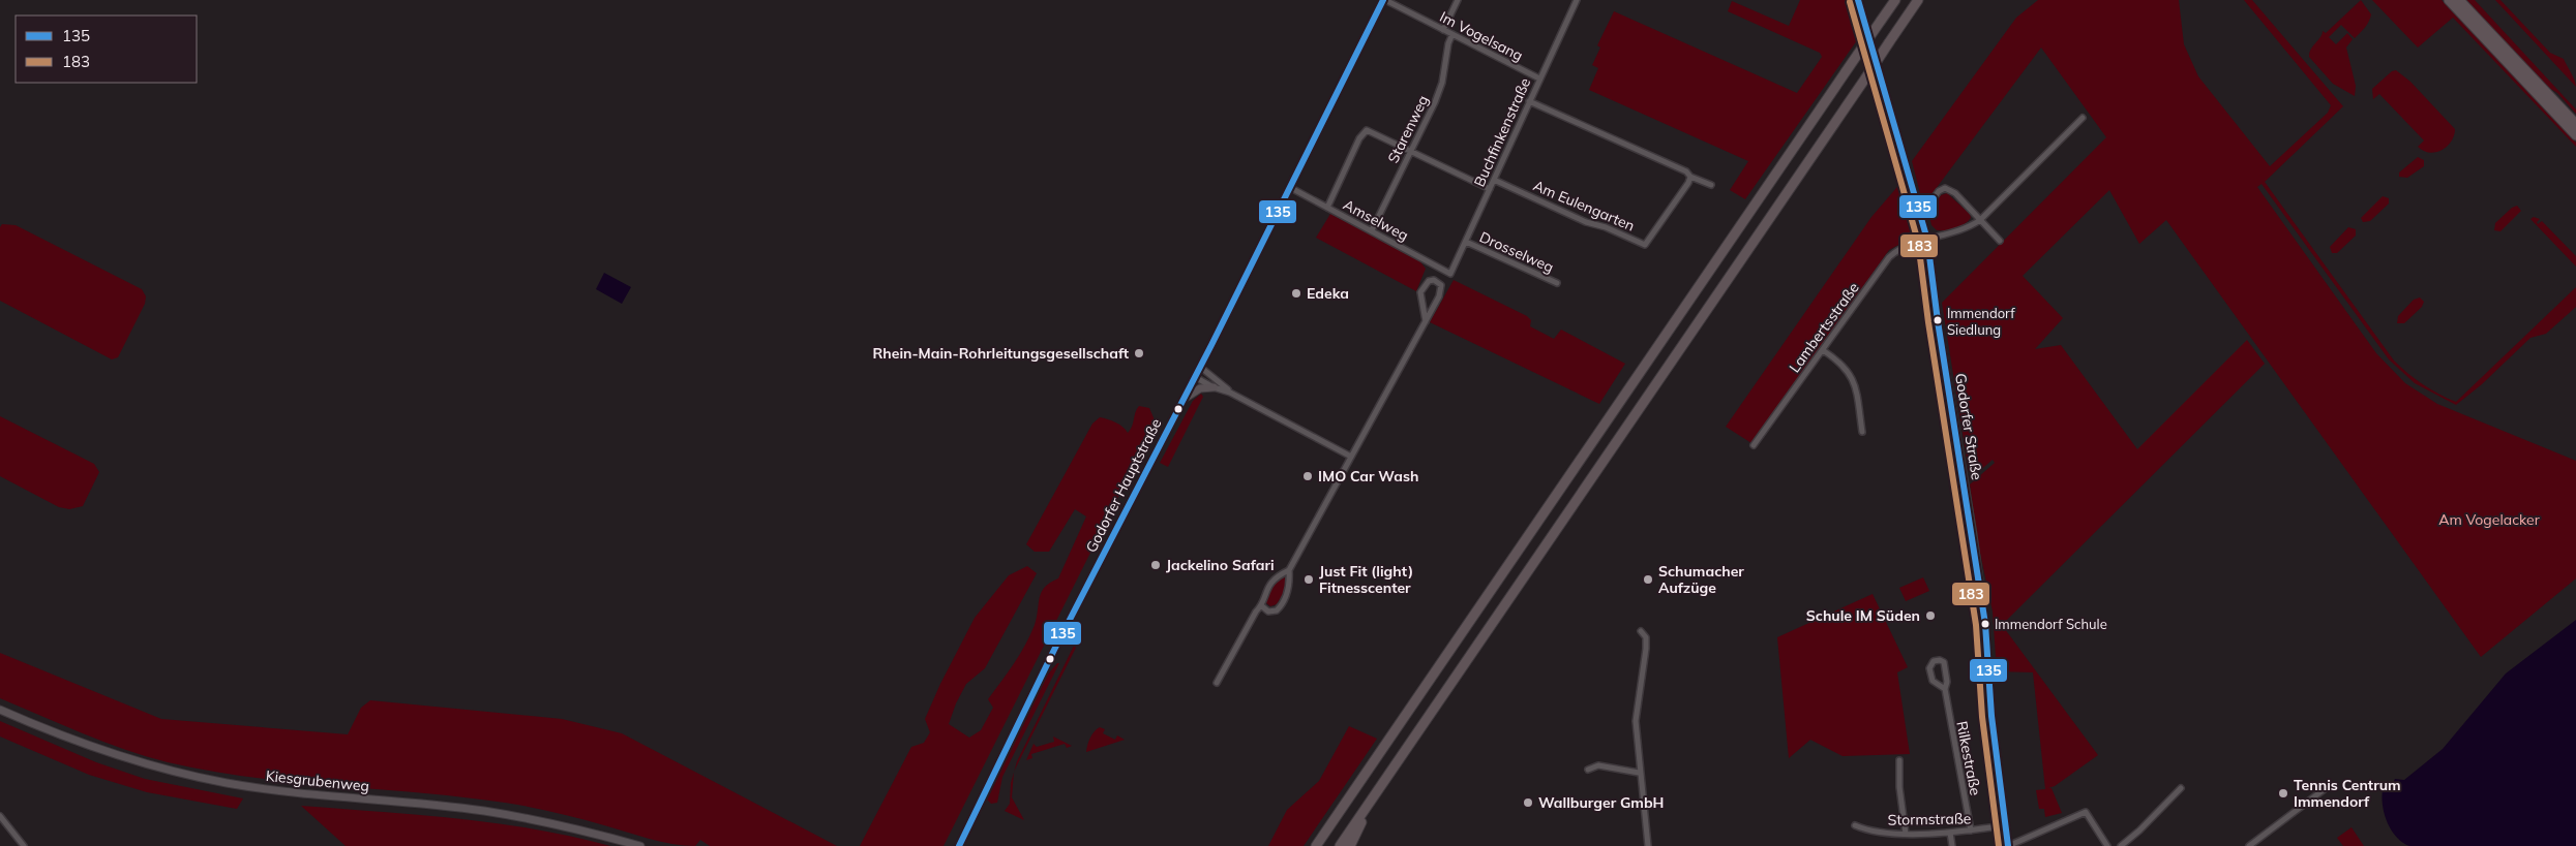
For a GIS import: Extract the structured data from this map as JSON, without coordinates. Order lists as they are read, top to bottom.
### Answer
{
  "streets": {
    "main road": ["Godorfer Straße", "Godorfer Hauptstraße", "Kiesgrubenweg"],
    "street": [
      "Im Vogelsang",
      "Starenweg",
      "Buchfinkenstraße",
      "Am Eulengarten",
      "Amselweg",
      "Drosselweg",
      "Lambertsstraße",
      "Rilkestraße",
      "Stormstraße"
    ]
  },
  "crossings": [
    ["Im Vogelsang", "Starenweg"],
    ["Im Vogelsang", "Buchfinkenstraße"],
    ["Im Vogelsang", "Godorfer Hauptstraße"],
    ["Starenweg", "Amselweg"],
    ["Buchfinkenstraße", "Am Eulengarten"],
    ["Buchfinkenstraße", "Amselweg"],
    ["Buchfinkenstraße", "Drosselweg"],
    ["Amselweg", "Godorfer Hauptstraße"],
    ["Lambertsstraße", "Godorfer Straße"],
    ["Godorfer Straße", "Stormstraße"],
    ["Rilkestraße", "Stormstraße"]
  ],
  "parks": ["Am Vogelacker"],
  "places": [
    "Edeka",
    "Immendorf Siedlung",
    "Rhein-Main-Rohrleitungsgesellschaft",
    "IMO Car Wash",
    "Jackelino Safari",
    "Just Fit (light) Fitnesscenter",
    "Schumacher Aufzüge",
    "Schule IM Süden",
    "Immendorf Schule",
    "Tennis Centrum Immendorf",
    "Wallburger GmbH"
  ],
  "lines": ["transit line 135", "transit line 183"],
  "legend": ["135", "183"]
}
